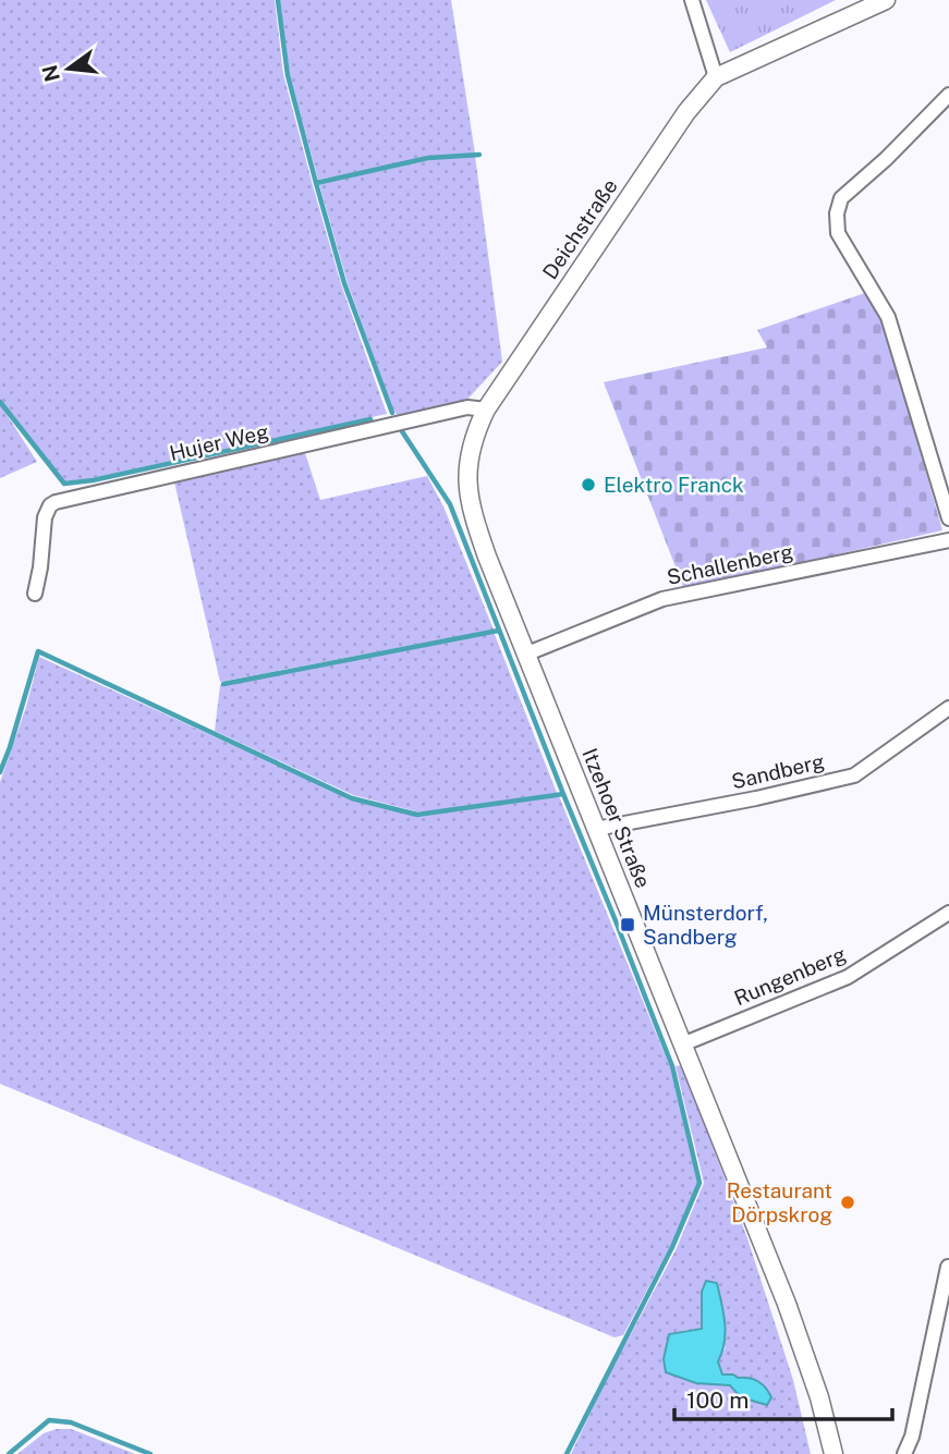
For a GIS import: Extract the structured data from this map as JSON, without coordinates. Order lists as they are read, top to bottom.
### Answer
{
  "streets": {
    "street": [
      "Deichstraße",
      "Hujer Weg",
      "Schallenberg",
      "Sandberg",
      "Itzehoer Straße",
      "Rungenberg"
    ]
  },
  "crossings": [
    ["Deichstraße", "Hujer Weg"],
    ["Deichstraße", "Itzehoer Straße"],
    ["Hujer Weg", "Itzehoer Straße"],
    ["Schallenberg", "Itzehoer Straße"],
    ["Sandberg", "Itzehoer Straße"],
    ["Itzehoer Straße", "Rungenberg"]
  ],
  "places": {
    "other": ["Elektro Franck", "Restaurant Dörpskrog"],
    "transit": ["Münsterdorf, Sandberg"]
  },
  "scale_bar": "100 m",
  "north": "left"
}
